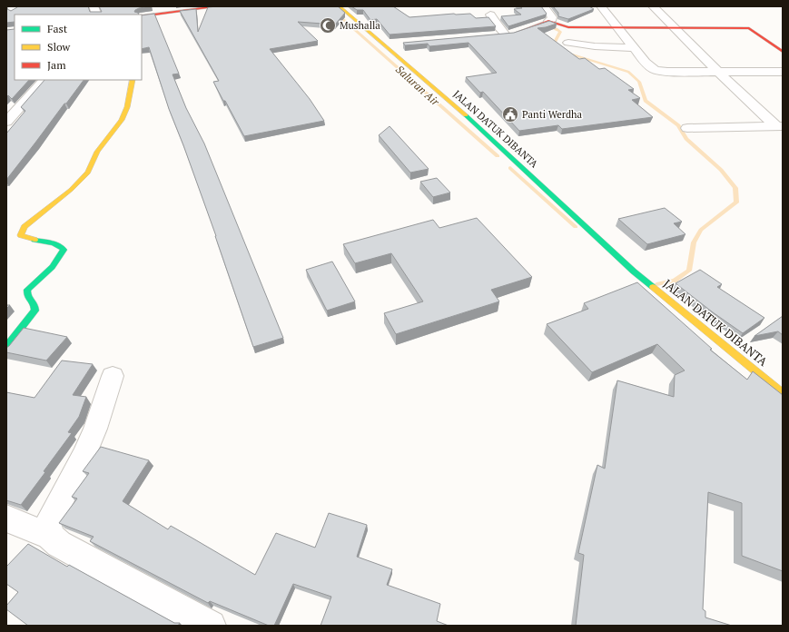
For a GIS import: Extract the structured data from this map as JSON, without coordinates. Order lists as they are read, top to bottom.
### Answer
{
  "streets": {
    "street": ["JALAN DATUK DIBANTA"]
  },
  "water": ["Saluran Air"],
  "places": {
    "mosque": ["Mushalla"],
    "public building": ["Panti Werdha"]
  },
  "legend": ["Fast", "Slow", "Jam"]
}
